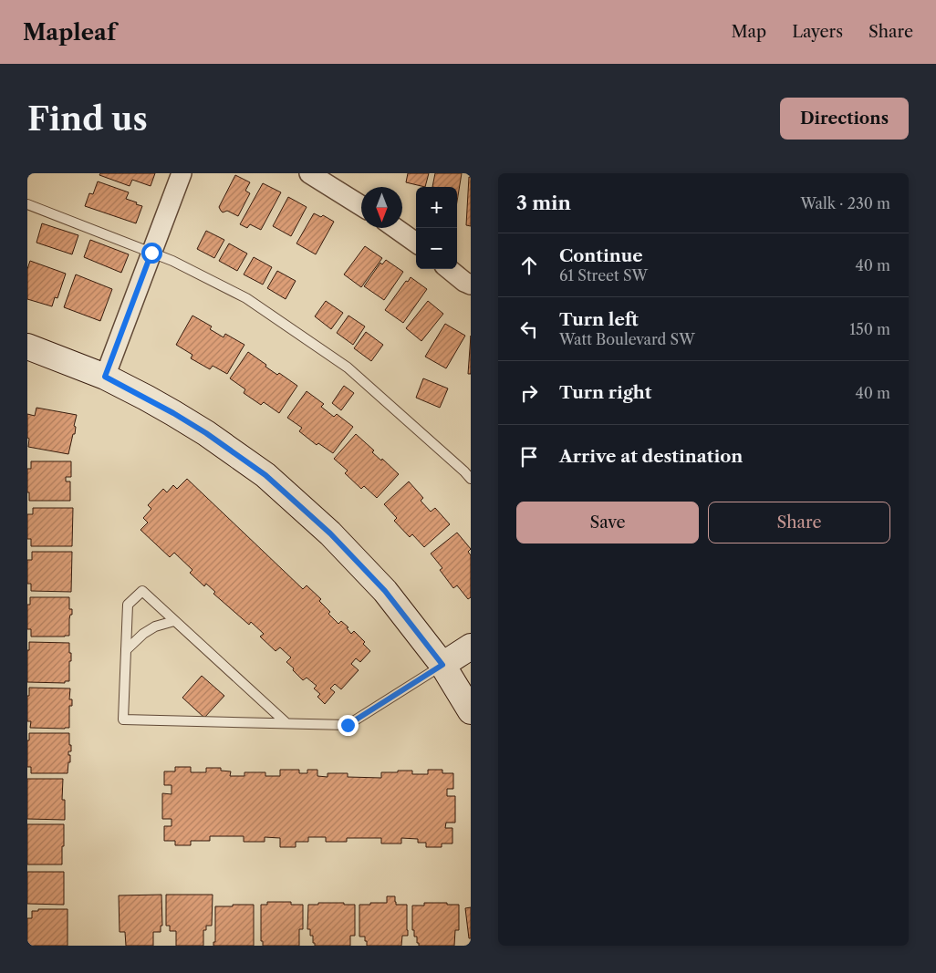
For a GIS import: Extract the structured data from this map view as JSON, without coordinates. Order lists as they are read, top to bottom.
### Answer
{
  "north": "bottom",
  "page": {
    "header": "Mapleaf",
    "nav": ["Map", "Layers", "Share"],
    "buttons": [
      "Directions",
      ["Save", "Share"]
    ],
    "title": "Find us",
    "heading": ["3 min", "Walk · 230 m"],
    "map_buttons": ["+", "−"],
    "list": [
      ["Continue", "61 Street SW", "40 m"],
      ["Turn left", "Watt Boulevard SW", "150 m"],
      ["Turn right", "40 m"],
      "Arrive at destination"
    ]
  }
}
